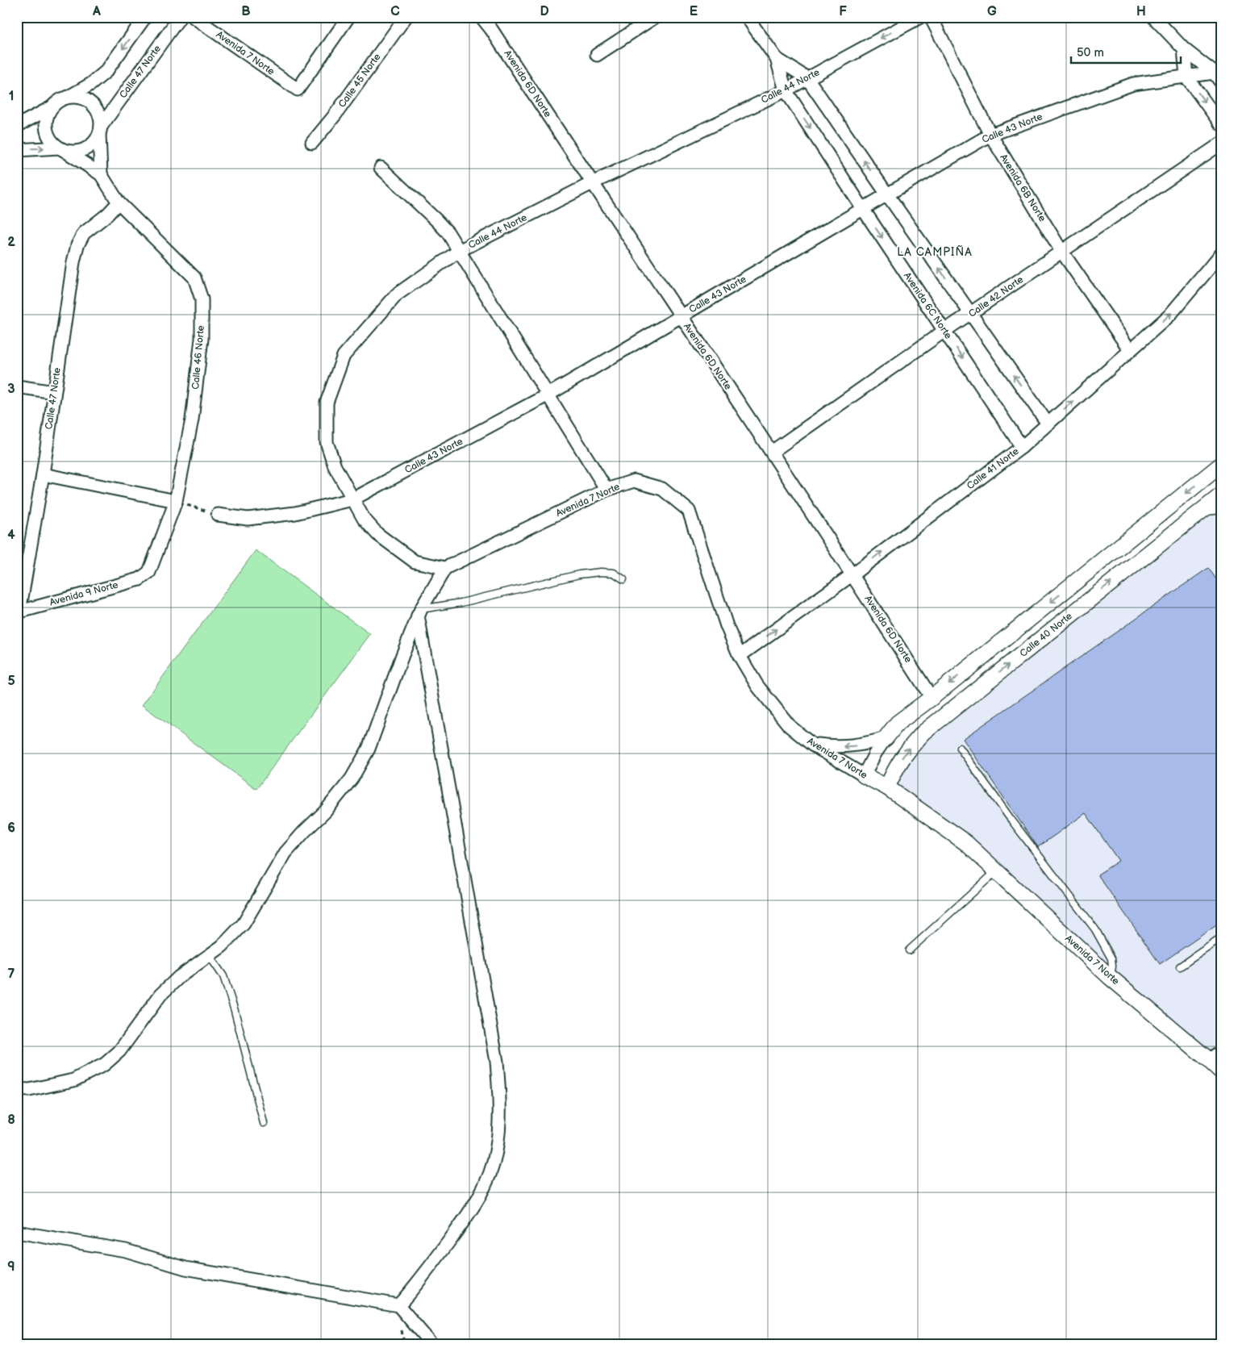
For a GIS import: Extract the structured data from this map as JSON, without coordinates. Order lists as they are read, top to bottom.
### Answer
{
  "streets": {
    "street": [
      "Avenida 7 Norte",
      "Calle 47 Norte",
      "Calle 45 Norte",
      "Avenida 6D Norte",
      "Calle 44 Norte",
      "Calle 43 Norte",
      "Avenida 6B Norte",
      "Calle 42 Norte",
      "Avenida 6C Norte",
      "Calle 46 Norte",
      "Calle 41 Norte",
      "Avenida 9 Norte",
      "Calle 40 Norte"
    ]
  },
  "crossings": [
    ["Avenida 7 Norte", "Calle 44 Norte"],
    ["Avenida 7 Norte", "Calle 41 Norte"],
    ["Avenida 7 Norte", "Calle 40 Norte"],
    ["Calle 47 Norte", "Calle 46 Norte"],
    ["Calle 47 Norte", "Avenida 9 Norte"],
    ["Avenida 6D Norte", "Calle 44 Norte"],
    ["Avenida 6D Norte", "Calle 43 Norte"],
    ["Avenida 6D Norte", "Calle 42 Norte"],
    ["Avenida 6D Norte", "Calle 41 Norte"],
    ["Calle 44 Norte", "Calle 43 Norte"],
    ["Calle 44 Norte", "Avenida 6C Norte"],
    ["Calle 43 Norte", "Avenida 6B Norte"],
    ["Calle 43 Norte", "Avenida 6C Norte"],
    ["Avenida 6B Norte", "Calle 42 Norte"],
    ["Avenida 6B Norte", "Calle 41 Norte"],
    ["Calle 42 Norte", "Avenida 6C Norte"],
    ["Avenida 6C Norte", "Calle 41 Norte"],
    ["Calle 46 Norte", "Avenida 9 Norte"]
  ],
  "one_way": ["Calle 41 Norte"],
  "districts": ["LA CAMPIÑA"],
  "scale_bar": "50 m",
  "grid": {
    "columns": [
      "A",
      "B",
      "C",
      "D",
      "E",
      "F",
      "G",
      "H"
    ],
    "rows": [
      "1",
      "2",
      "3",
      "4",
      "5",
      "6",
      "7",
      "8",
      "9"
    ]
  }
}
